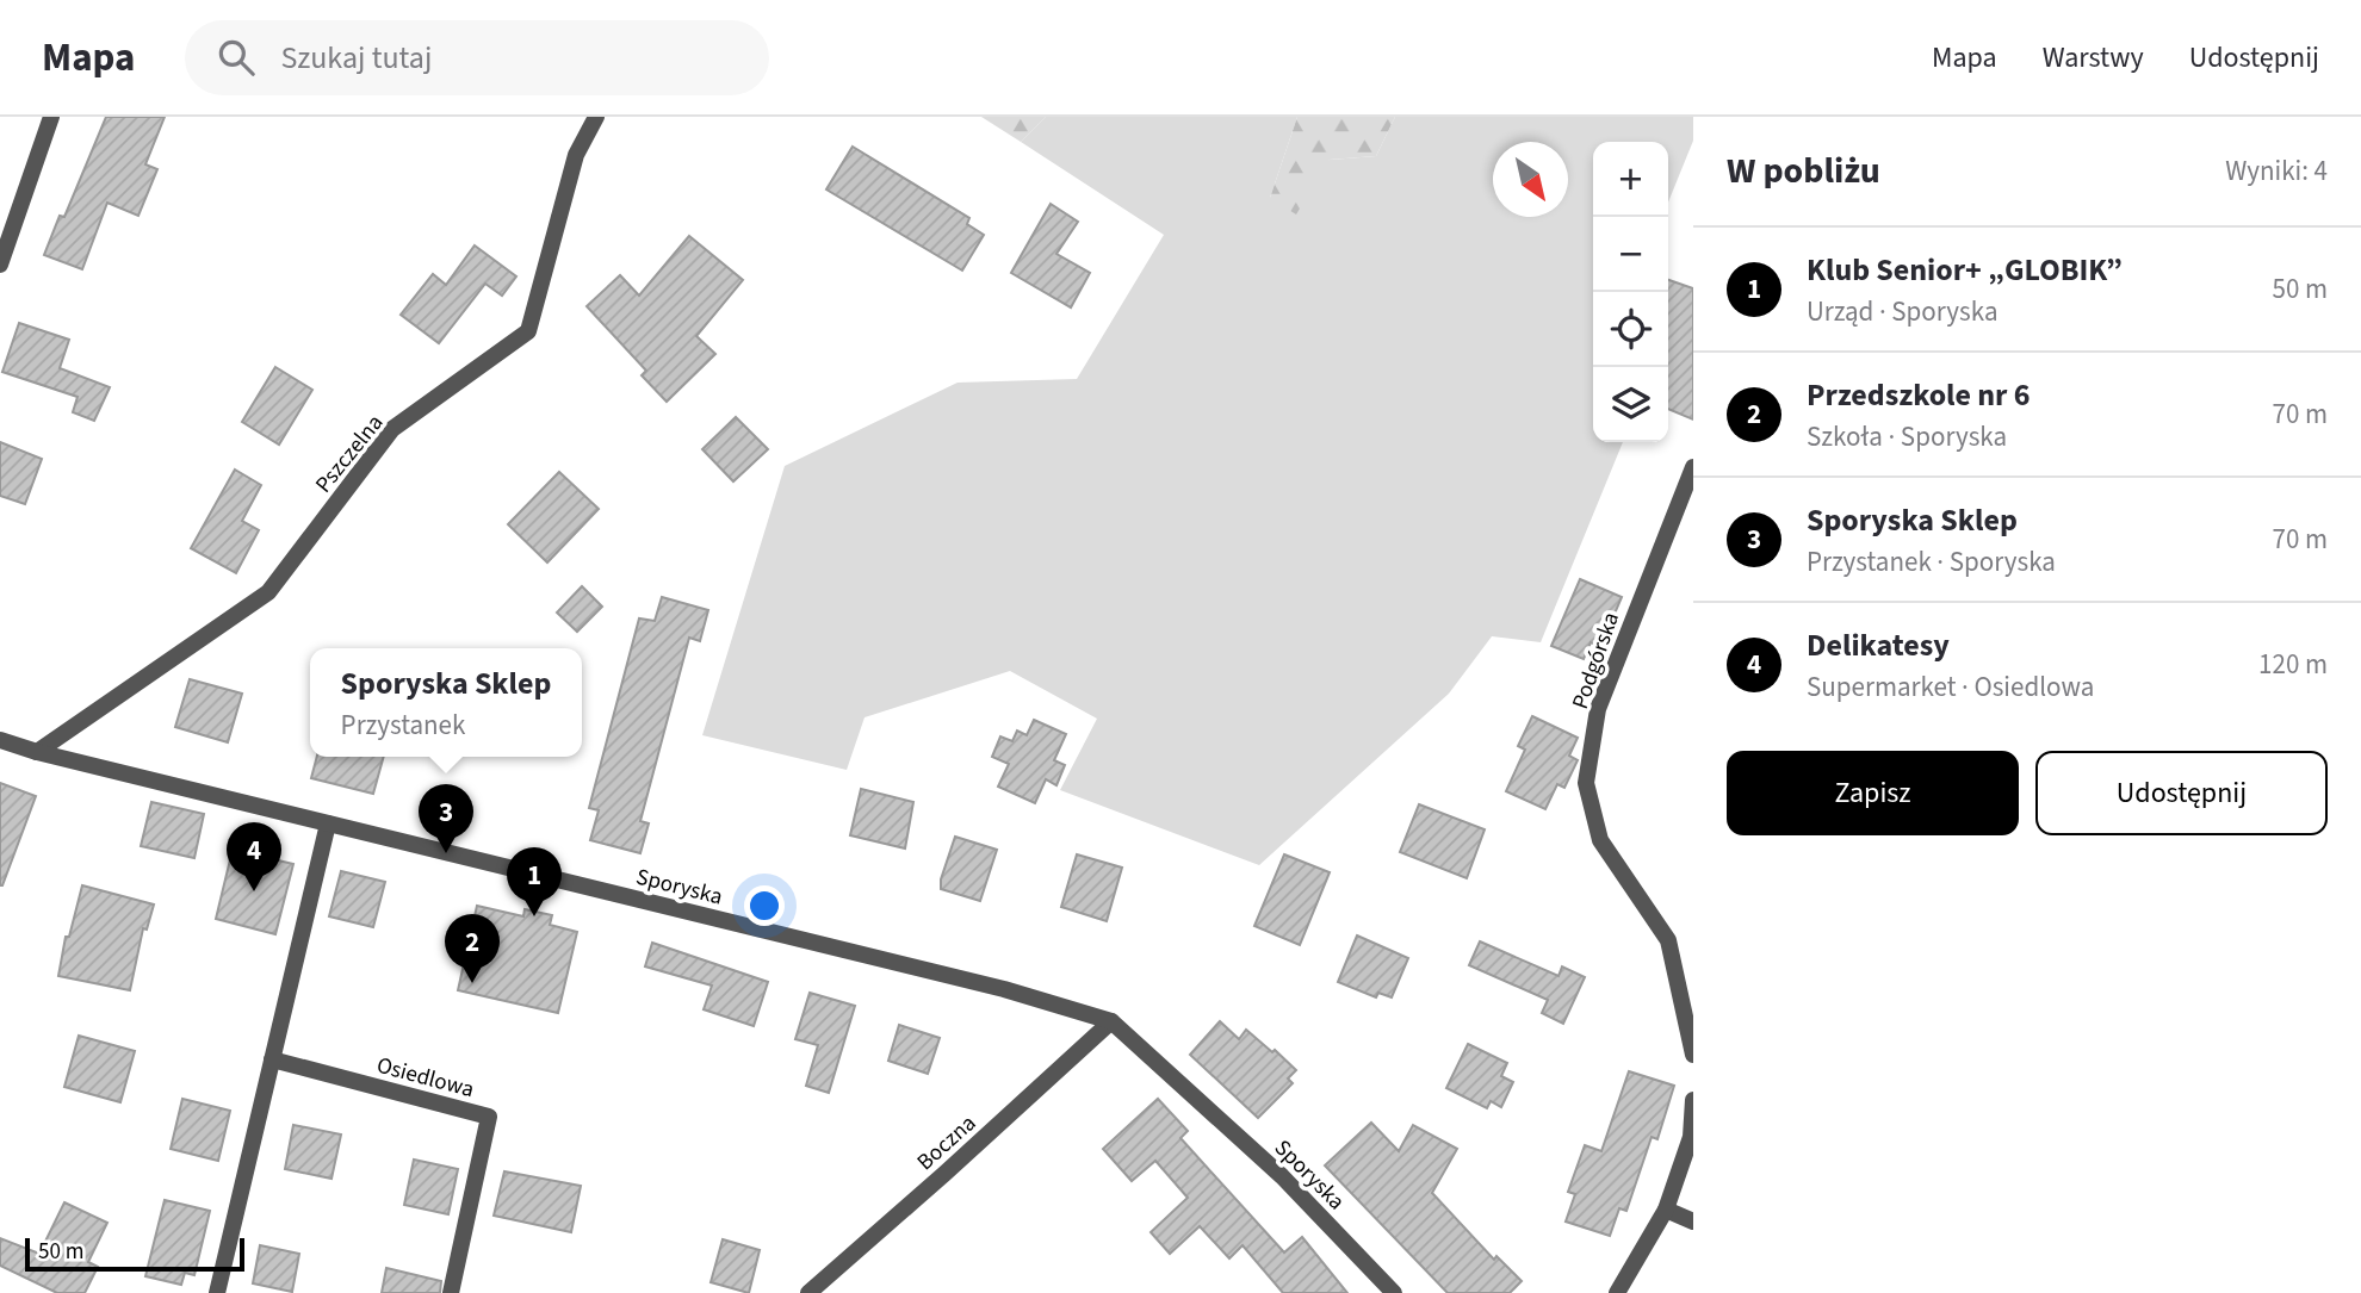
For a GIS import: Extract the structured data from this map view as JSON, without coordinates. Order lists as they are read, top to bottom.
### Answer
{
  "streets": {
    "street": [
      "Pszczelna",
      "Podgórska",
      "Sporyska",
      "Osiedlowa",
      "Boczna"
    ]
  },
  "crossings": [
    ["Pszczelna", "Sporyska"],
    ["Sporyska", "Boczna"]
  ],
  "scale_bar": "50 m",
  "north": "bottom right",
  "page": {
    "header": "Mapa",
    "search": "Szukaj tutaj",
    "nav": ["Mapa", "Warstwy", "Udostępnij"],
    "heading": ["W pobliżu", "Wyniki: 4"],
    "map_buttons": ["+", "−"],
    "list": [
      {
        "mark": "1",
        "name": "Klub Senior+ „GLOBIK”",
        "note": "Urząd · Sporyska",
        "value": "50 m"
      },
      {
        "mark": "2",
        "name": "Przedszkole nr 6",
        "note": "Szkoła · Sporyska",
        "value": "70 m"
      },
      {
        "mark": "3",
        "name": "Sporyska Sklep",
        "note": "Przystanek · Sporyska",
        "value": "70 m"
      },
      {
        "mark": "4",
        "name": "Delikatesy",
        "note": "Supermarket · Osiedlowa",
        "value": "120 m"
      }
    ],
    "popup": ["Sporyska Sklep", "Przystanek"],
    "buttons": ["Zapisz", "Udostępnij"],
    "pins": [
      "3",
      "4",
      "1",
      "2"
    ],
    "scale": "50 m"
  }
}
